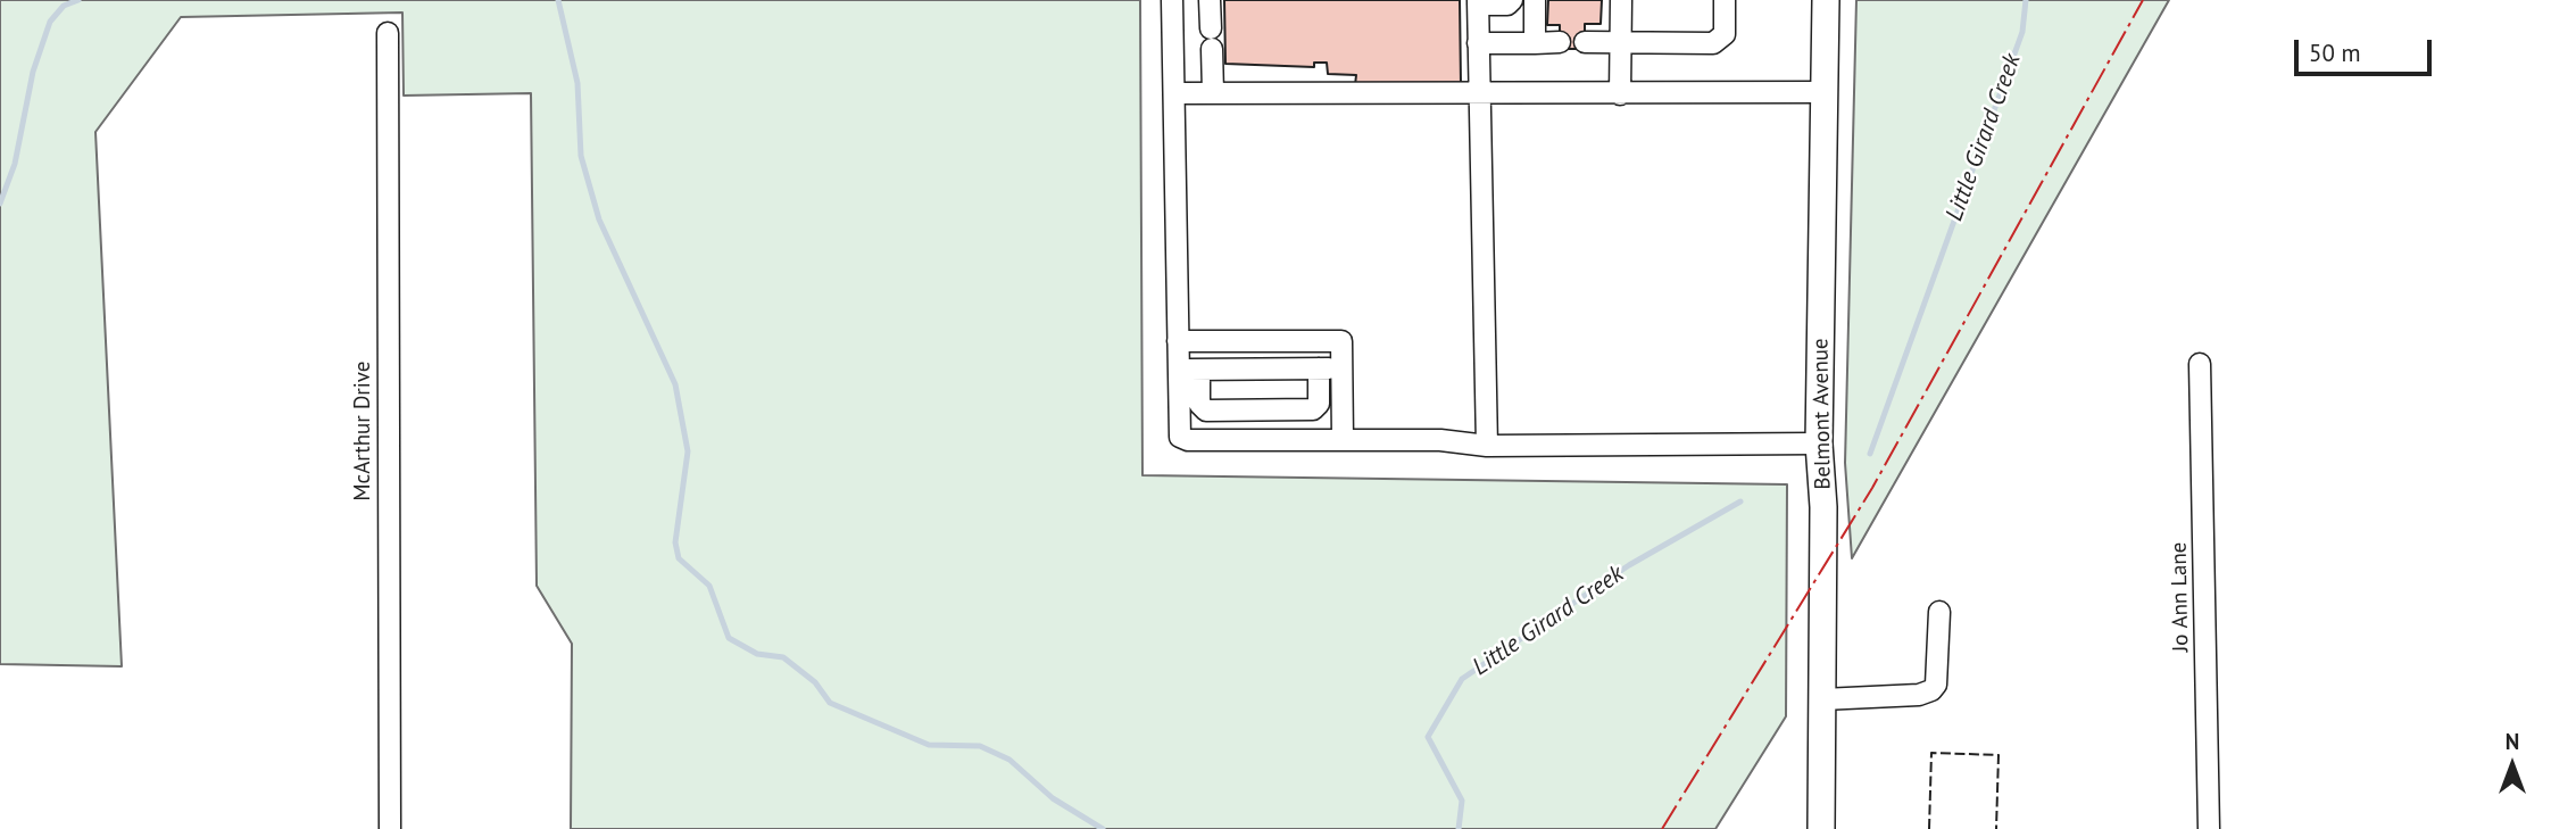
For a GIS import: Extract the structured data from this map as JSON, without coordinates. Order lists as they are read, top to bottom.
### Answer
{
  "streets": {
    "main road": ["Belmont Avenue"],
    "street": ["McArthur Drive", "Jo Ann Lane"]
  },
  "water": ["Little Girard Creek"],
  "scale_bar": "50 m",
  "north": "top"
}
